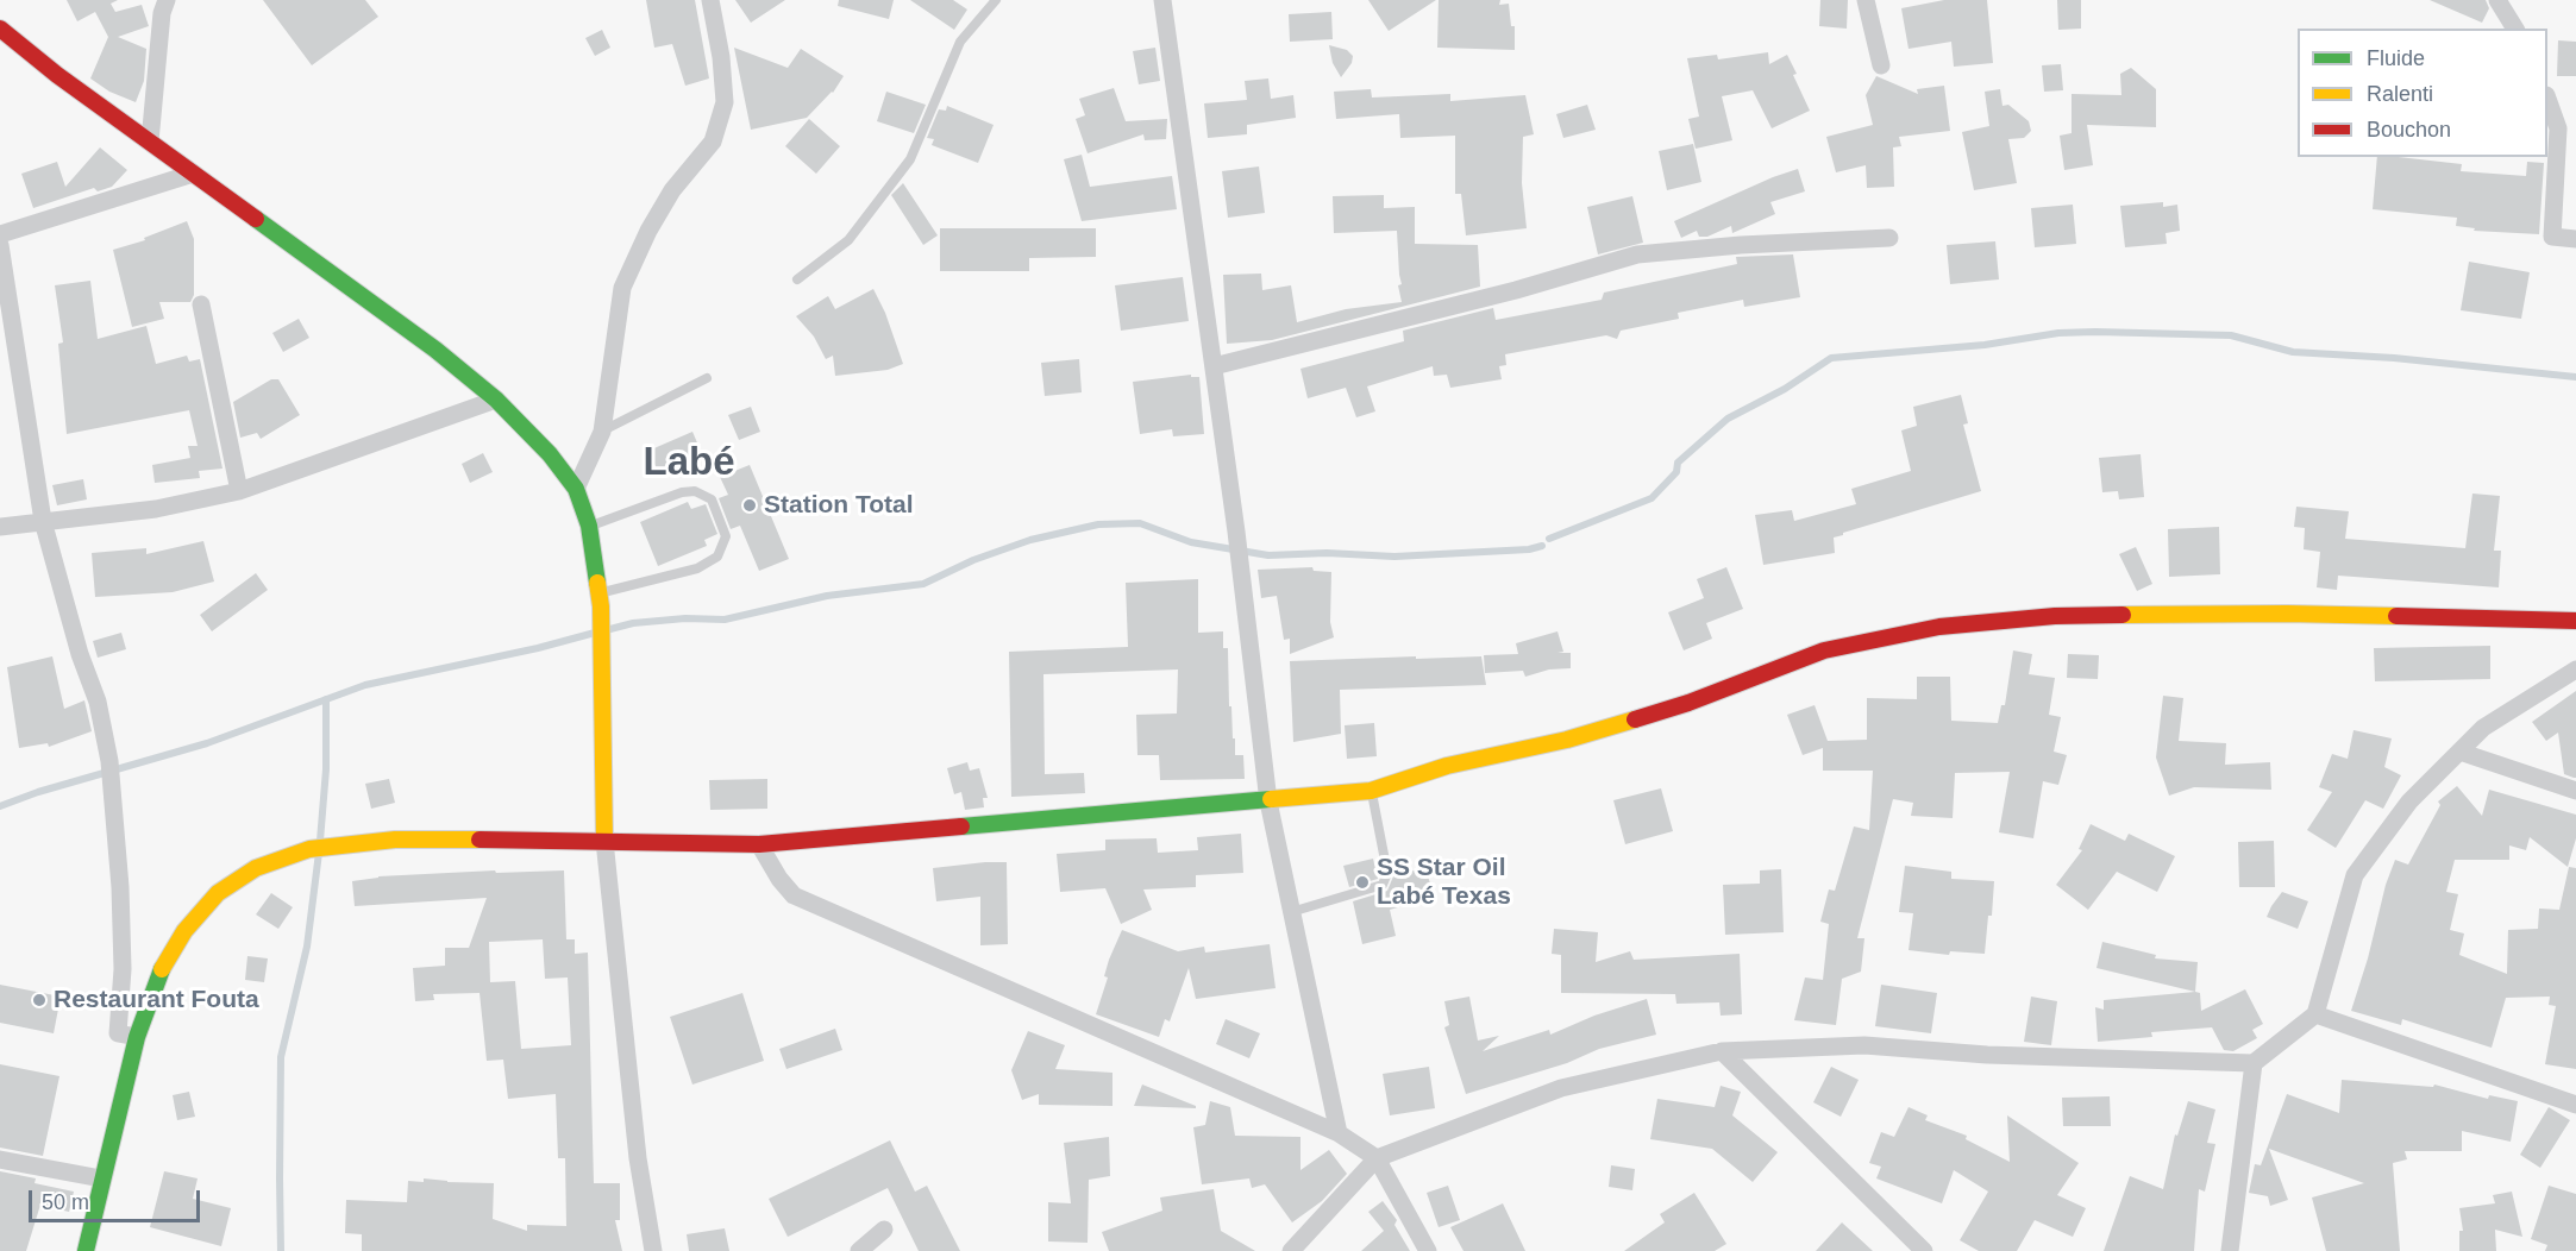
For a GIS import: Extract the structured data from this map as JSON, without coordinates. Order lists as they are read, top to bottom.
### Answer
{
  "districts": ["Labé"],
  "places": ["Station Total", "SS Star Oil Labé Texas", "Restaurant Fouta"],
  "legend": ["Fluide", "Ralenti", "Bouchon"],
  "scale_bar": "50 m"
}
